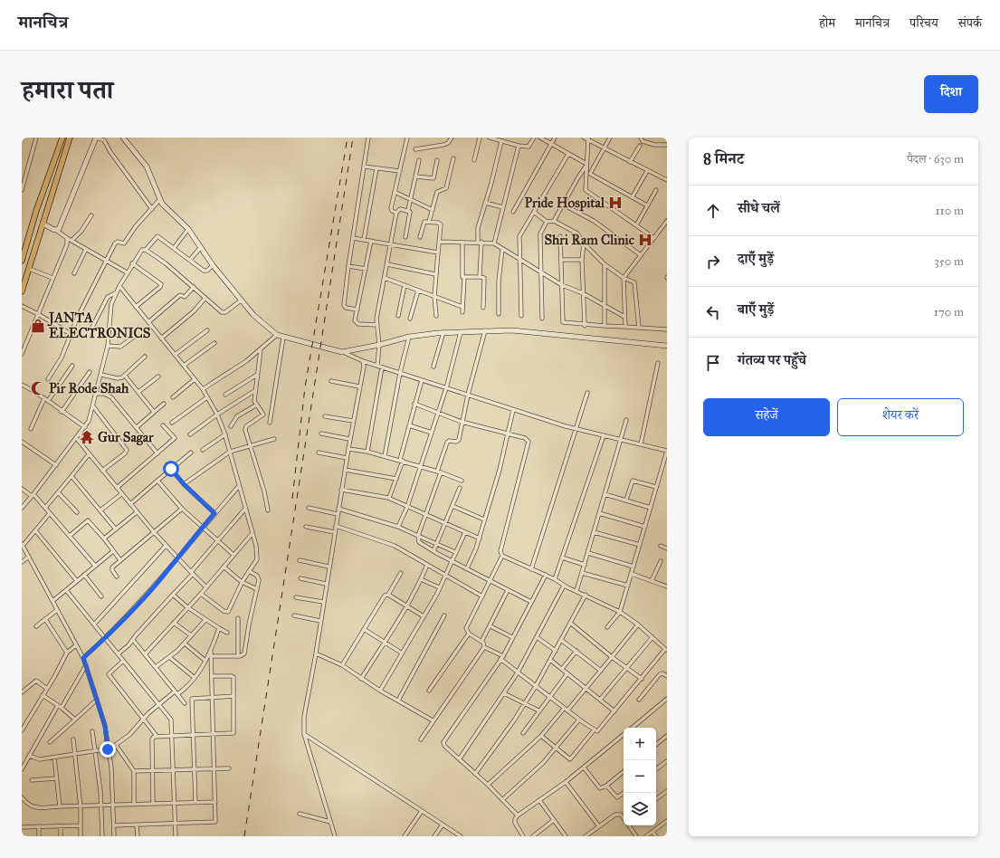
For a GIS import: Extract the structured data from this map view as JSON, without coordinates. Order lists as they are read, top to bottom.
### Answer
{
  "places": {
    "hospital": ["Pride Hospital", "Shri Ram Clinic"],
    "shop": ["JANTA ELECTRONICS"],
    "mosque": ["Pir Rode Shah"],
    "temple": ["Gur Sagar"]
  },
  "page": {
    "header": "मानचित्र",
    "nav": [
      "होम",
      "मानचित्र",
      "परिचय",
      "संपर्क"
    ],
    "title": "हमारा पता",
    "buttons": [
      "दिशा",
      ["सहेजें", "शेयर करें"]
    ],
    "heading": ["8 मिनट", "पैदल · 630 m"],
    "list": [
      ["सीधे चलें", "110 m"],
      ["दाएँ मुड़ें", "350 m"],
      ["बाएँ मुड़ें", "170 m"],
      "गंतव्य पर पहुँचे"
    ],
    "map_buttons": ["+", "−"]
  }
}
